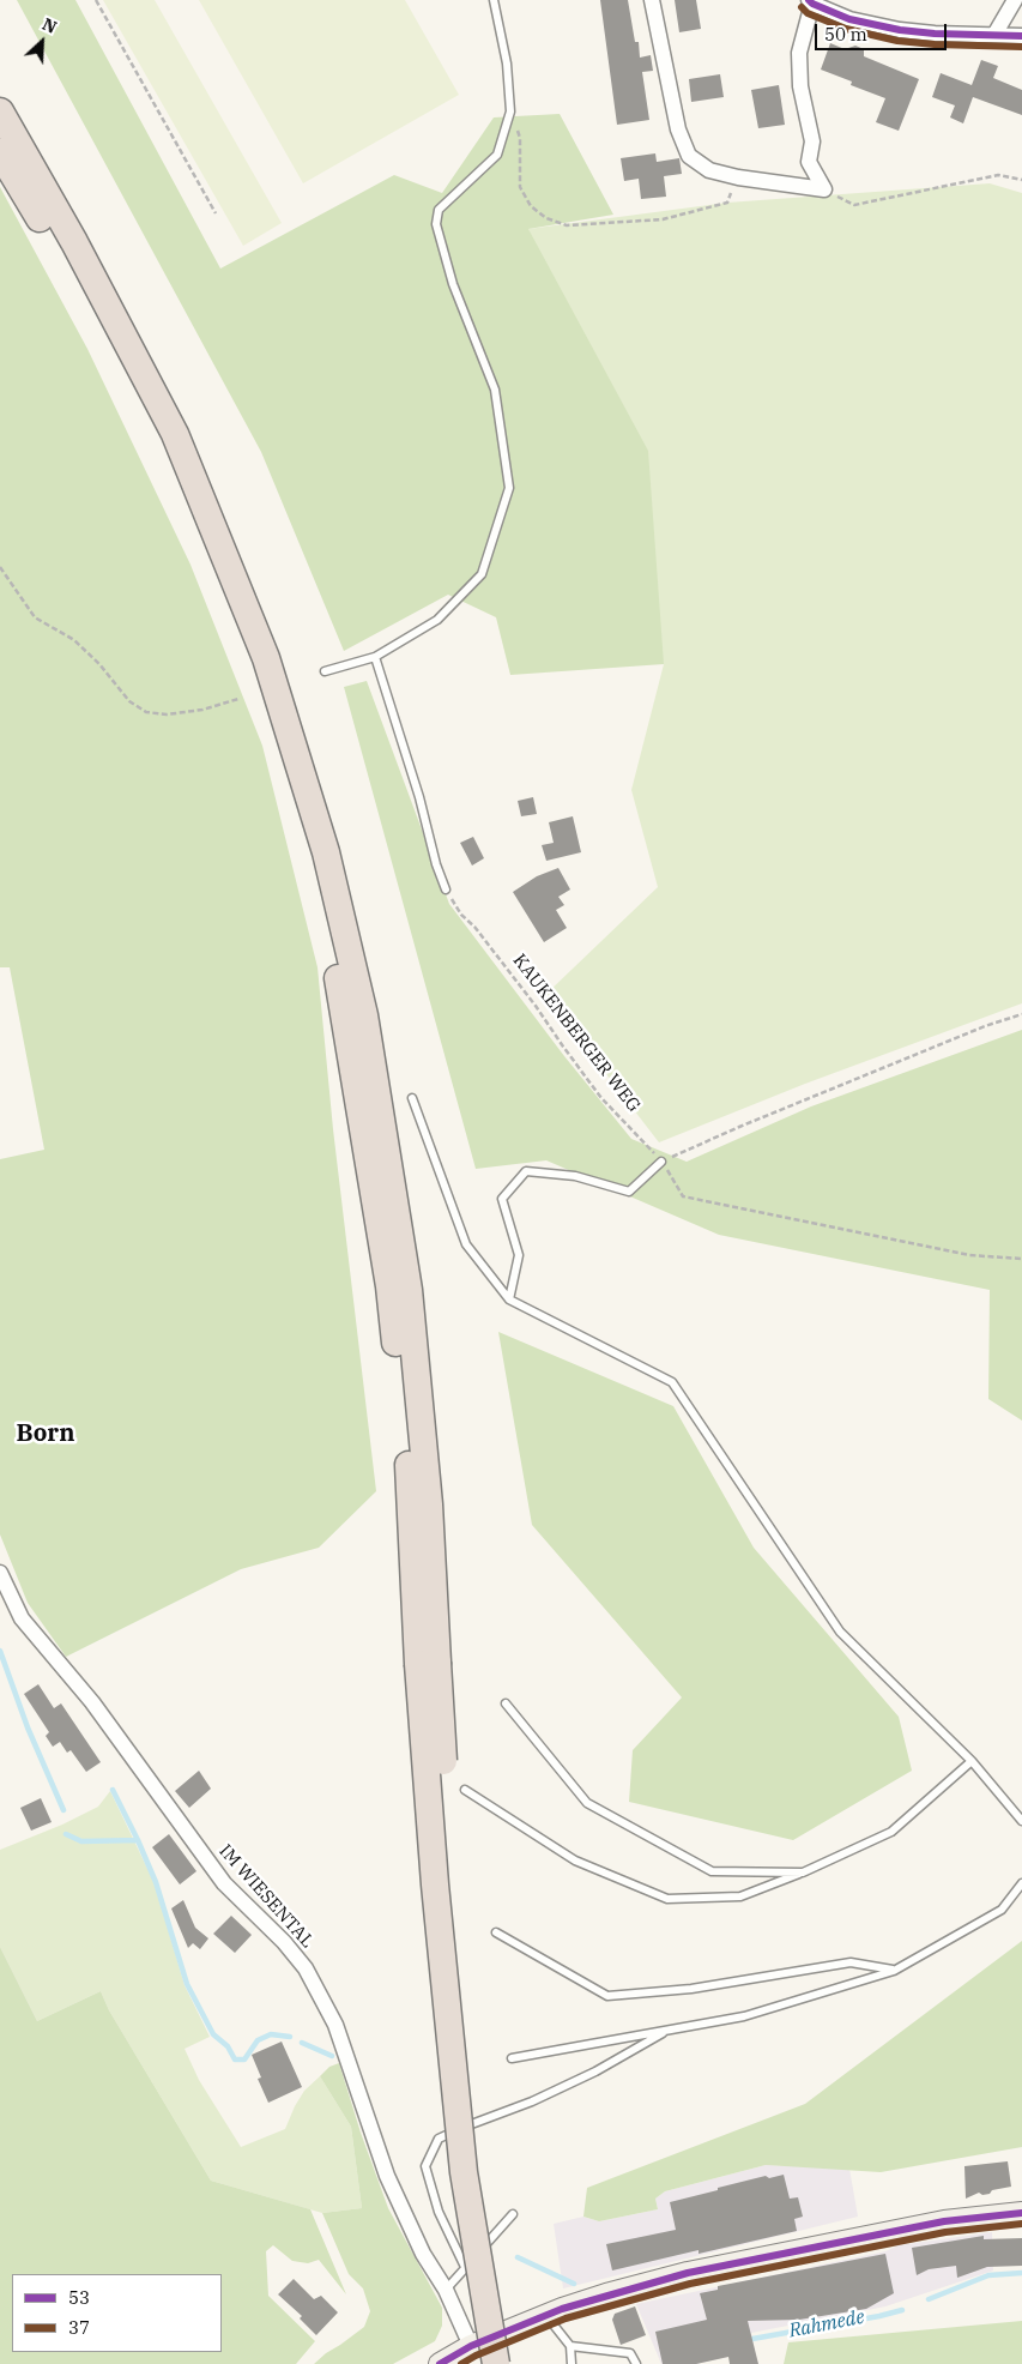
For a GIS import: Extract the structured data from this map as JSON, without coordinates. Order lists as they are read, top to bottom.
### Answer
{
  "streets": {
    "street": ["IM WIESENTAL"],
    "path": ["KAUKENBERGER WEG"]
  },
  "districts": ["Born"],
  "water": ["Rahmede"],
  "lines": ["transit line 53", "transit line 37"],
  "legend": ["53", "37"],
  "scale_bar": "50 m",
  "north": "top right"
}
